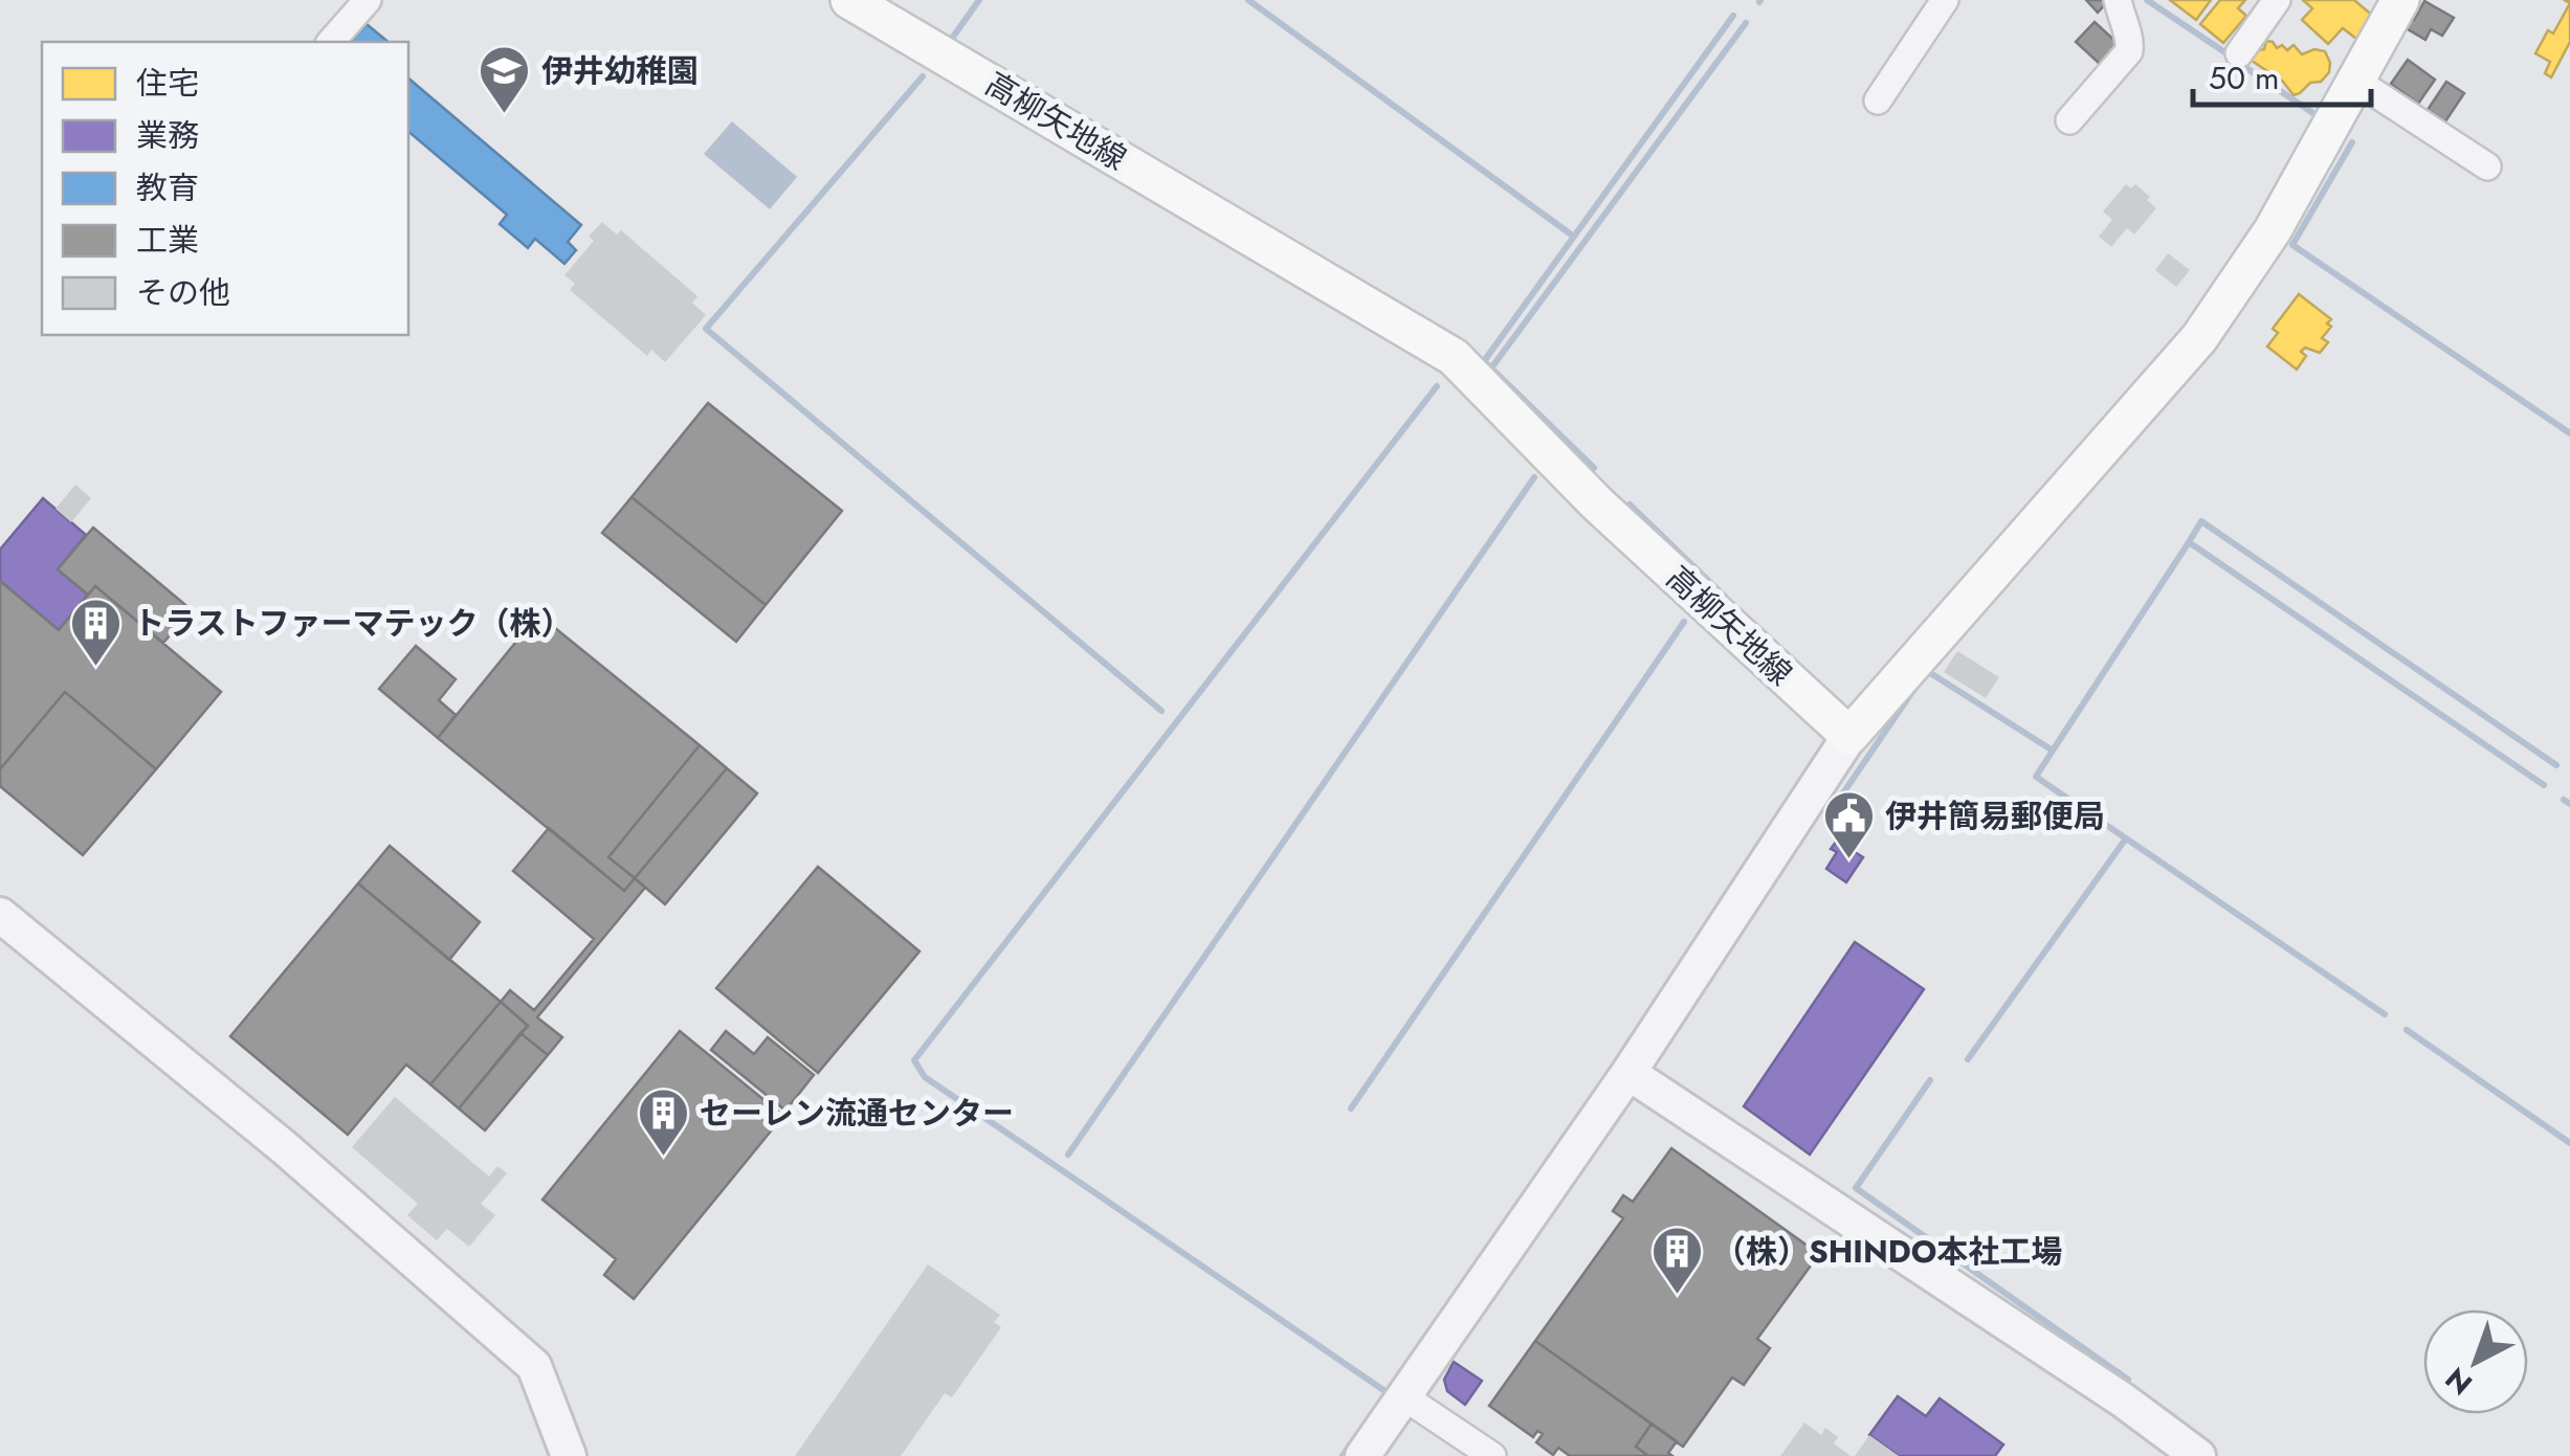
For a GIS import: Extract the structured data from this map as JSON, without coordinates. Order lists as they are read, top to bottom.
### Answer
{
  "streets": {
    "main road": ["高柳矢地線"]
  },
  "places": {
    "school or university": ["伊井幼稚園"],
    "building": ["トラストファーマテック（株）", "セーレン流通センター", "（株）SHINDO本社工場"],
    "public building": ["伊井簡易郵便局"]
  },
  "legend": [
    "住宅",
    "業務",
    "教育",
    "工業",
    "その他"
  ],
  "scale_bar": "50 m",
  "north": "bottom left"
}
